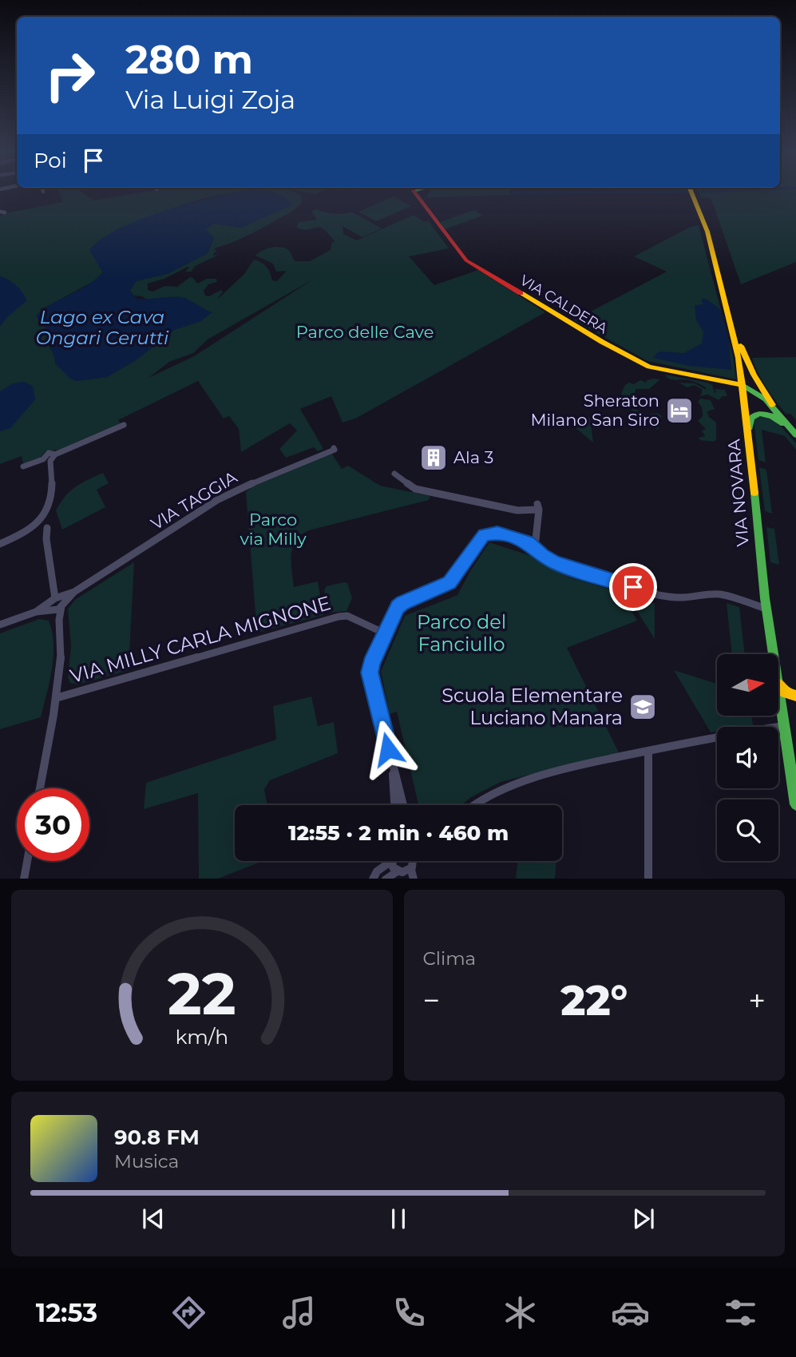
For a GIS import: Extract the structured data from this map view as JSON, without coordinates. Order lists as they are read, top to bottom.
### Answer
{
  "streets": {
    "main road": ["VIA CALDERA", "VIA NOVARA"],
    "street": ["VIA TAGGIA", "VIA MILLY CARLA MIGNONE"]
  },
  "crossings": [
    ["VIA CALDERA", "VIA NOVARA"]
  ],
  "water": ["Lago ex Cava Ongari Cerutti"],
  "parks": ["Parco delle Cave", "Parco via Milly", "Parco del Fanciullo"],
  "places": {
    "hotel": ["Sheraton Milano San Siro"],
    "building": ["Ala 3"],
    "school or university": ["Scuola Elementare Luciano Manara"]
  },
  "north": "right",
  "page": {
    "turn": ["280 m", "Via Luigi Zoja"],
    "then": "Poi",
    "limit": "30",
    "trip": "12:55 · 2 min · 460 m",
    "tile": "Clima",
    "heat": ["−", "22°", "+"],
    "song": ["90.8 FM", "Musica"],
    "tabs": "12:53",
    "gauge": ["22", "km/h"]
  }
}
